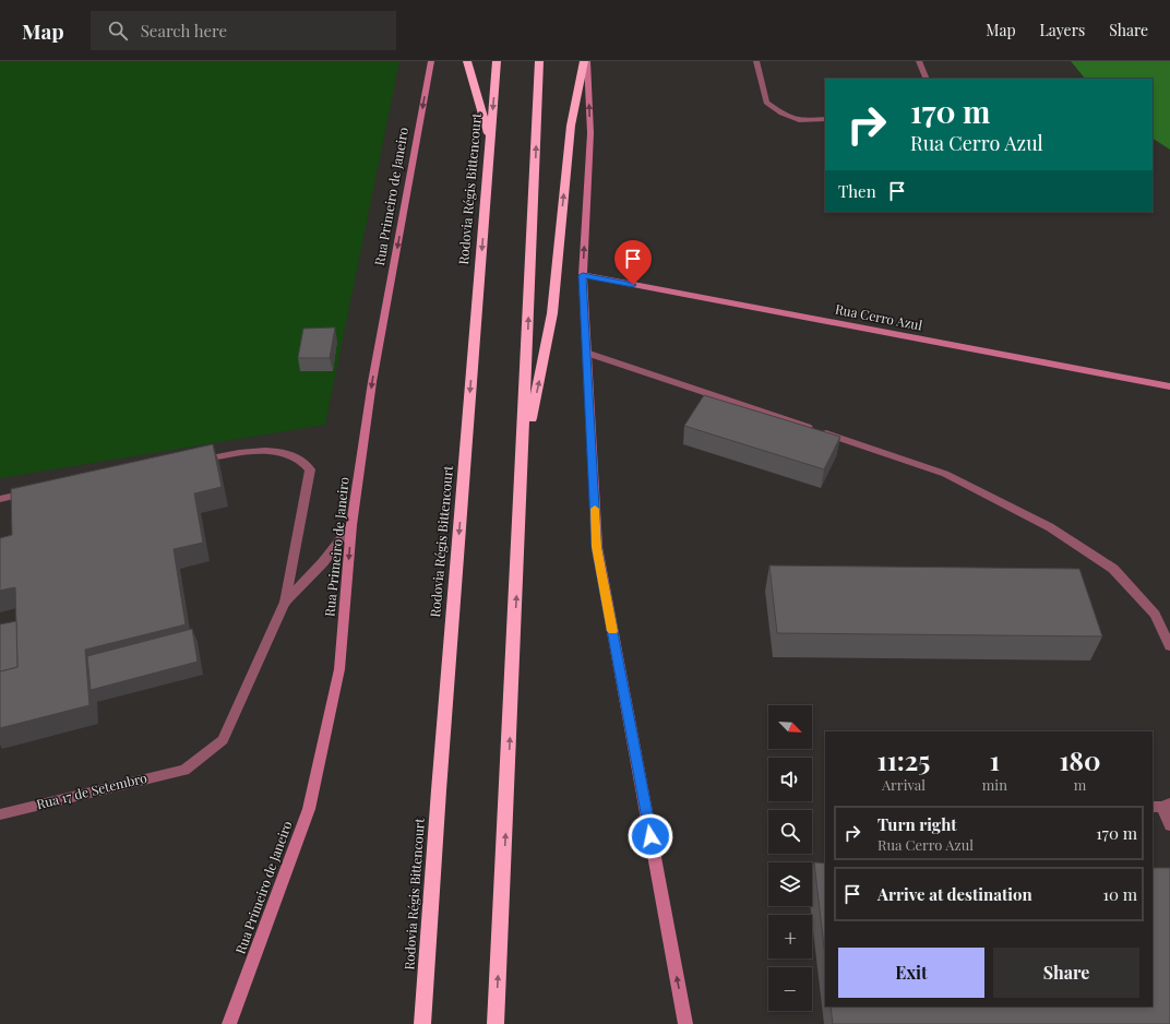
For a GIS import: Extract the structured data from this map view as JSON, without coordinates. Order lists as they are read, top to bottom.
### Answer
{
  "streets": {
    "highway": ["Rodovia Régis Bittencourt"],
    "street": ["Rua Primeiro de Janeiro", "Rua Cerro Azul", "Rua 17 de Setembro"]
  },
  "one_way": ["Rua Primeiro de Janeiro"],
  "north": "bottom right",
  "page": {
    "header": "Map",
    "search": "Search here",
    "nav": ["Map", "Layers", "Share"],
    "turn": ["170 m", "Rua Cerro Azul"],
    "then": "Then",
    "map_buttons": ["+", "−"],
    "eta": [
      "11:25",
      "Arrival",
      "1",
      "min",
      "180",
      "m"
    ],
    "list": [
      {
        "name": "Turn right",
        "note": "Rua Cerro Azul",
        "value": "170 m"
      },
      {
        "name": "Arrive at destination",
        "value": "10 m"
      }
    ],
    "buttons": ["Exit", "Share"]
  }
}
